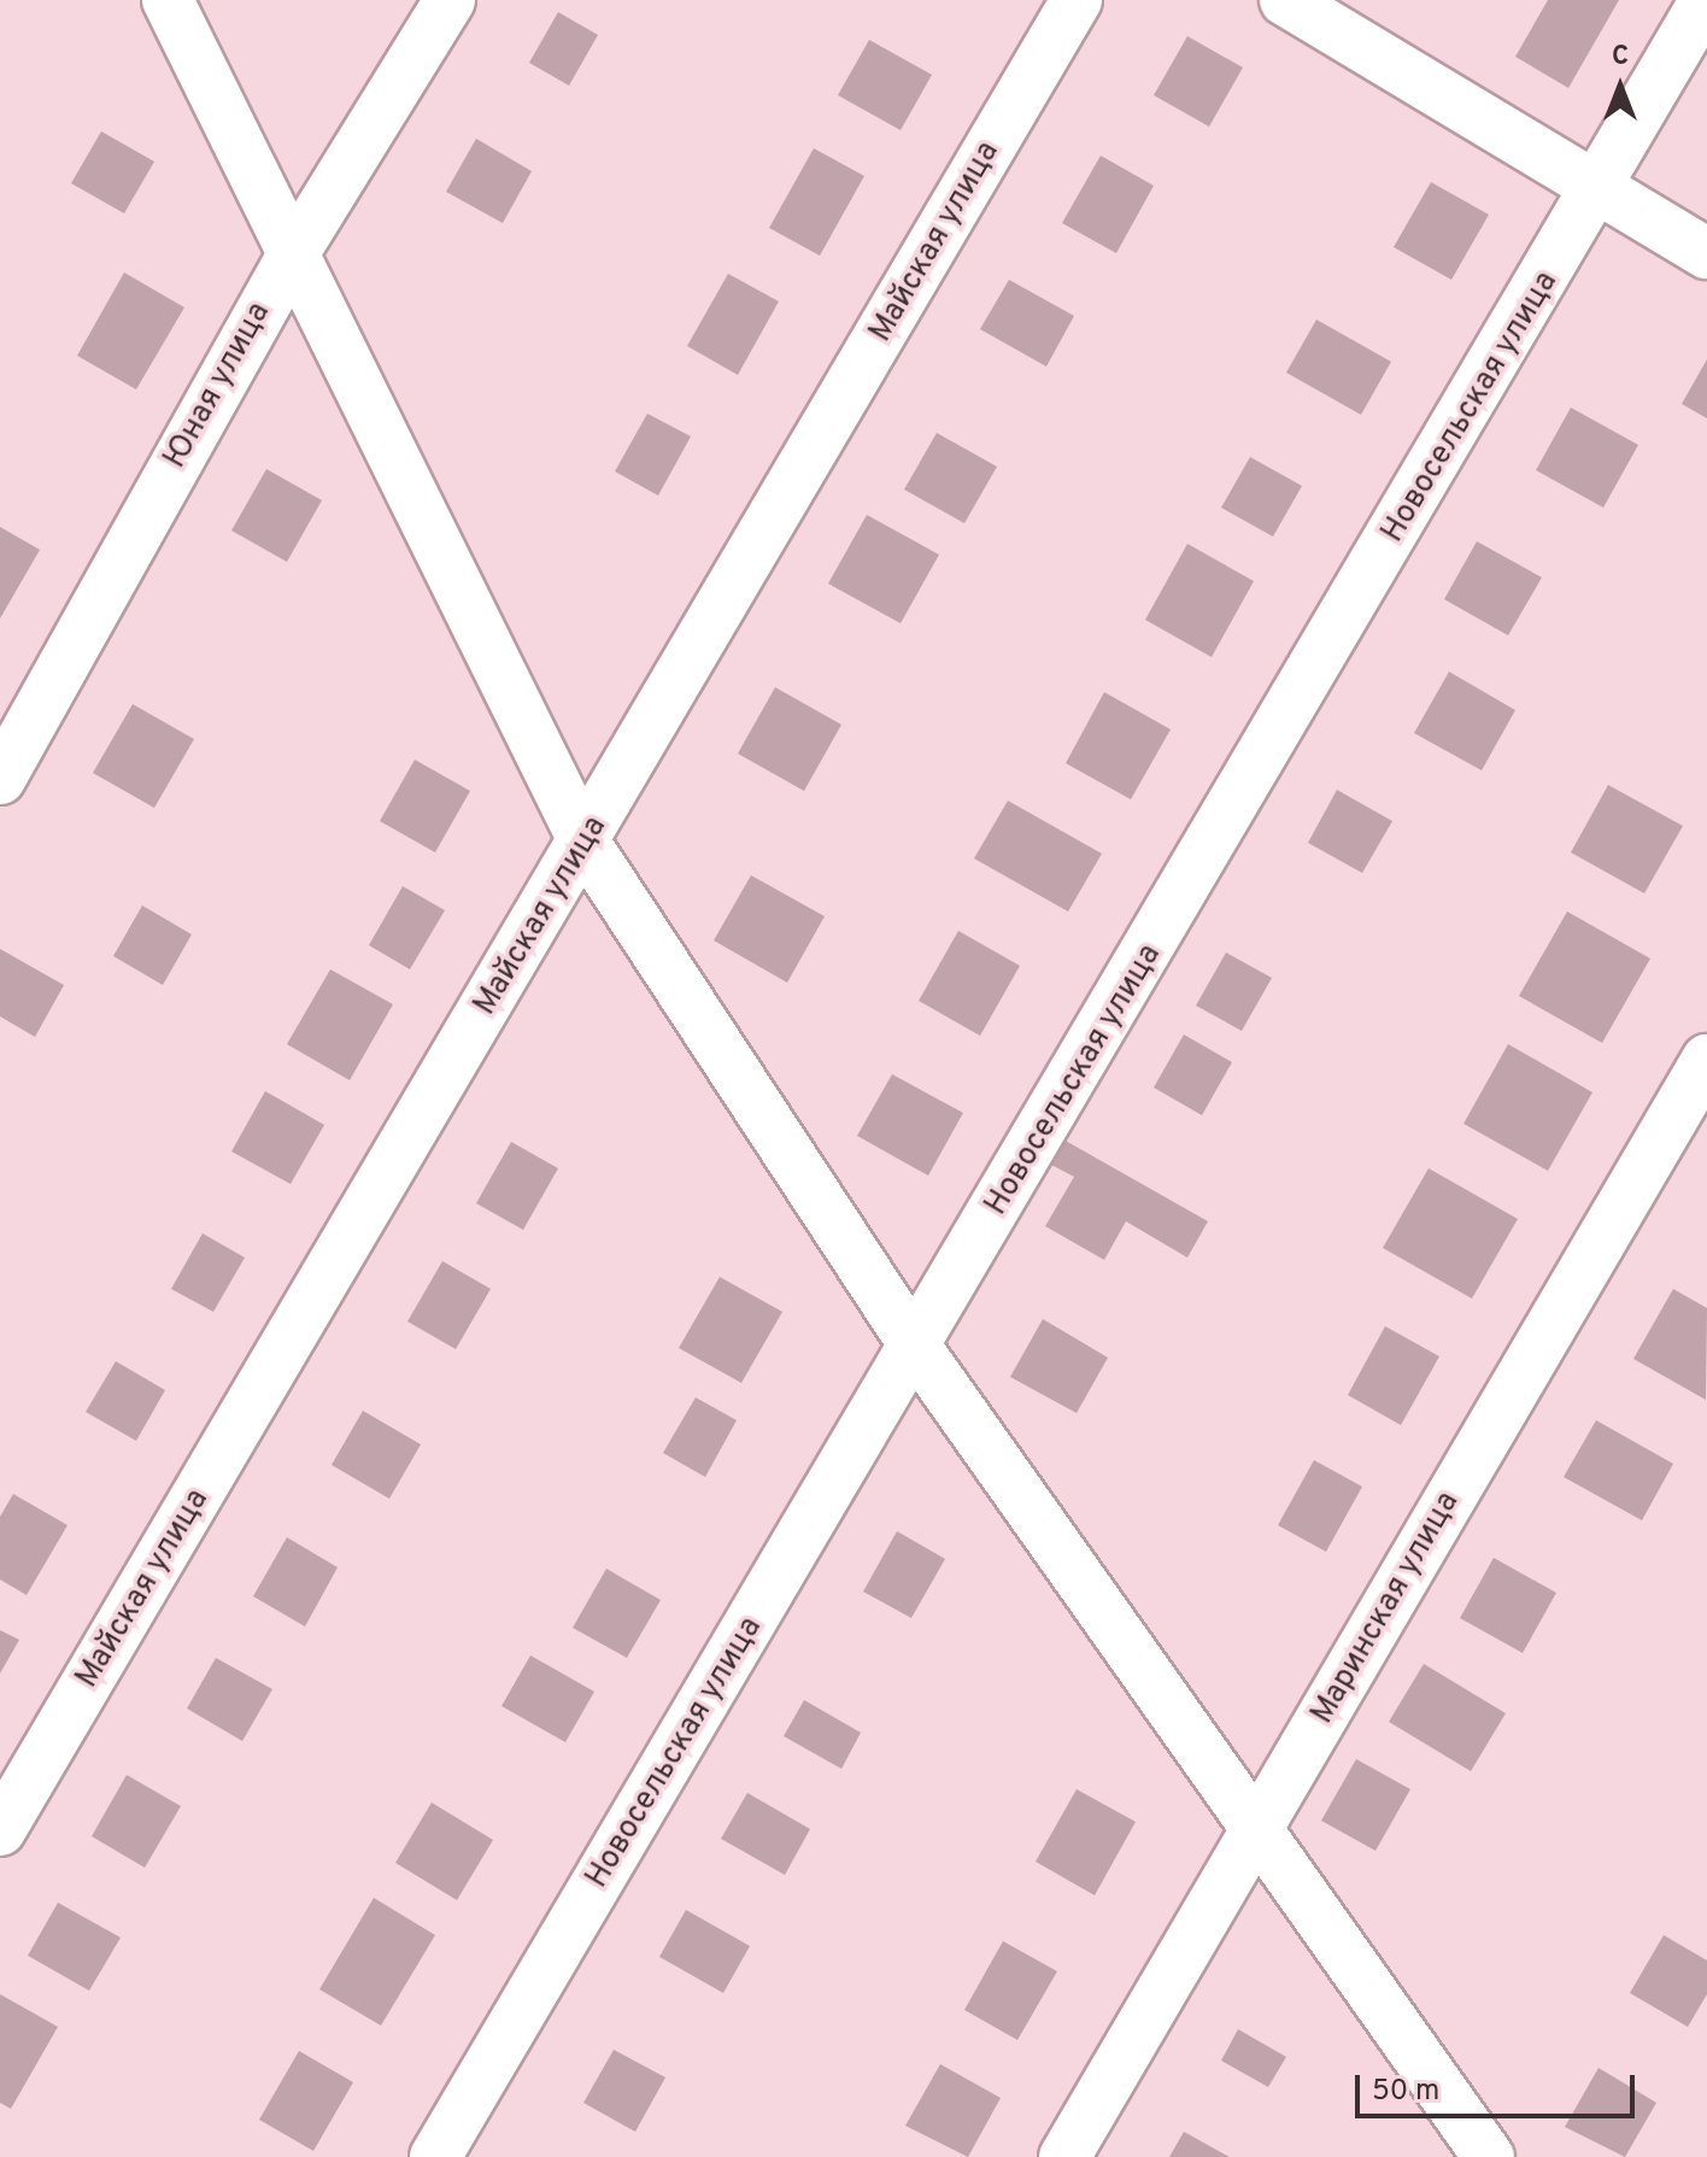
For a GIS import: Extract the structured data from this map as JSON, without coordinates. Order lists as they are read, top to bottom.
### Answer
{
  "streets": {
    "street": [
      "Майская улица",
      "Юная улица",
      "Новосельская улица",
      "Маринская улица"
    ]
  },
  "scale_bar": "50 m",
  "north": "top"
}
